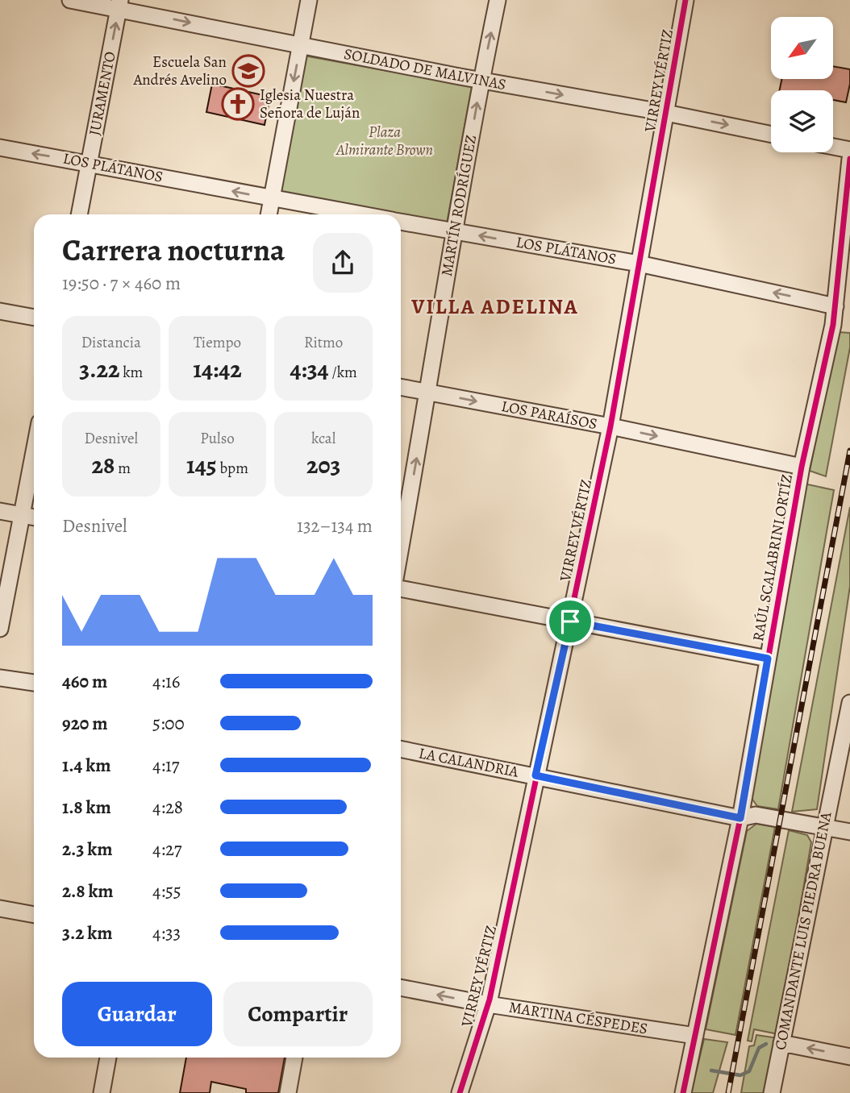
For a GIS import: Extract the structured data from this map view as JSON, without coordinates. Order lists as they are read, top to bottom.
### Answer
{
  "streets": {
    "street": [
      "SOLDADO DE MALVINAS",
      "VIRREY VÉRTIZ",
      "JURAMENTO",
      "LOS PLÁTANOS",
      "MARTÍN RODRÍGUEZ",
      "LOS PARAÍSOS",
      "RAÚL SCALABRINI ORTÍZ",
      "LA CALANDRIA",
      "COMANDANTE LUIS PIEDRA BUENA",
      "MARTINA CÉSPEDES"
    ]
  },
  "crossings": [
    ["SOLDADO DE MALVINAS", "VIRREY VÉRTIZ"],
    ["SOLDADO DE MALVINAS", "JURAMENTO"],
    ["SOLDADO DE MALVINAS", "MARTÍN RODRÍGUEZ"],
    ["VIRREY VÉRTIZ", "LOS PLÁTANOS"],
    ["VIRREY VÉRTIZ", "LOS PARAÍSOS"],
    ["VIRREY VÉRTIZ", "LA CALANDRIA"],
    ["VIRREY VÉRTIZ", "MARTINA CÉSPEDES"],
    ["JURAMENTO", "LOS PLÁTANOS"],
    ["LOS PLÁTANOS", "MARTÍN RODRÍGUEZ"],
    ["LOS PLÁTANOS", "RAÚL SCALABRINI ORTÍZ"],
    ["MARTÍN RODRÍGUEZ", "LOS PARAÍSOS"],
    ["LOS PARAÍSOS", "RAÚL SCALABRINI ORTÍZ"],
    ["RAÚL SCALABRINI ORTÍZ", "LA CALANDRIA"],
    ["RAÚL SCALABRINI ORTÍZ", "MARTINA CÉSPEDES"],
    ["LA CALANDRIA", "COMANDANTE LUIS PIEDRA BUENA"]
  ],
  "one_way": [
    "SOLDADO DE MALVINAS",
    "JURAMENTO",
    "LOS PLÁTANOS",
    "MARTÍN RODRÍGUEZ",
    "LOS PARAÍSOS"
  ],
  "districts": ["VILLA ADELINA"],
  "parks": ["Plaza Almirante Brown"],
  "places": {
    "school or university": ["Escuela San Andrés Avelino"],
    "church": ["Iglesia Nuestra Señora de Luján"]
  },
  "north": "bottom left",
  "page": {
    "heading": ["Carrera nocturna", "19:50 · 7 × 460 m"],
    "stats": [
      ["Distancia", "3.22 km"],
      ["Tiempo", "14:42"],
      ["Ritmo", "4:34 /km"],
      ["Desnivel", "28 m"],
      ["Pulso", "145 bpm"],
      ["kcal", "203"]
    ],
    "chart": ["Desnivel", "132–134 m"],
    "list": [
      {
        "name": "460 m",
        "note": "4:16"
      },
      {
        "name": "920 m",
        "note": "5:00"
      },
      {
        "name": "1.4 km",
        "note": "4:17"
      },
      {
        "name": "1.8 km",
        "note": "4:28"
      },
      {
        "name": "2.3 km",
        "note": "4:27"
      },
      {
        "name": "2.8 km",
        "note": "4:55"
      },
      {
        "name": "3.2 km",
        "note": "4:33"
      }
    ],
    "buttons": ["Guardar", "Compartir"]
  }
}
